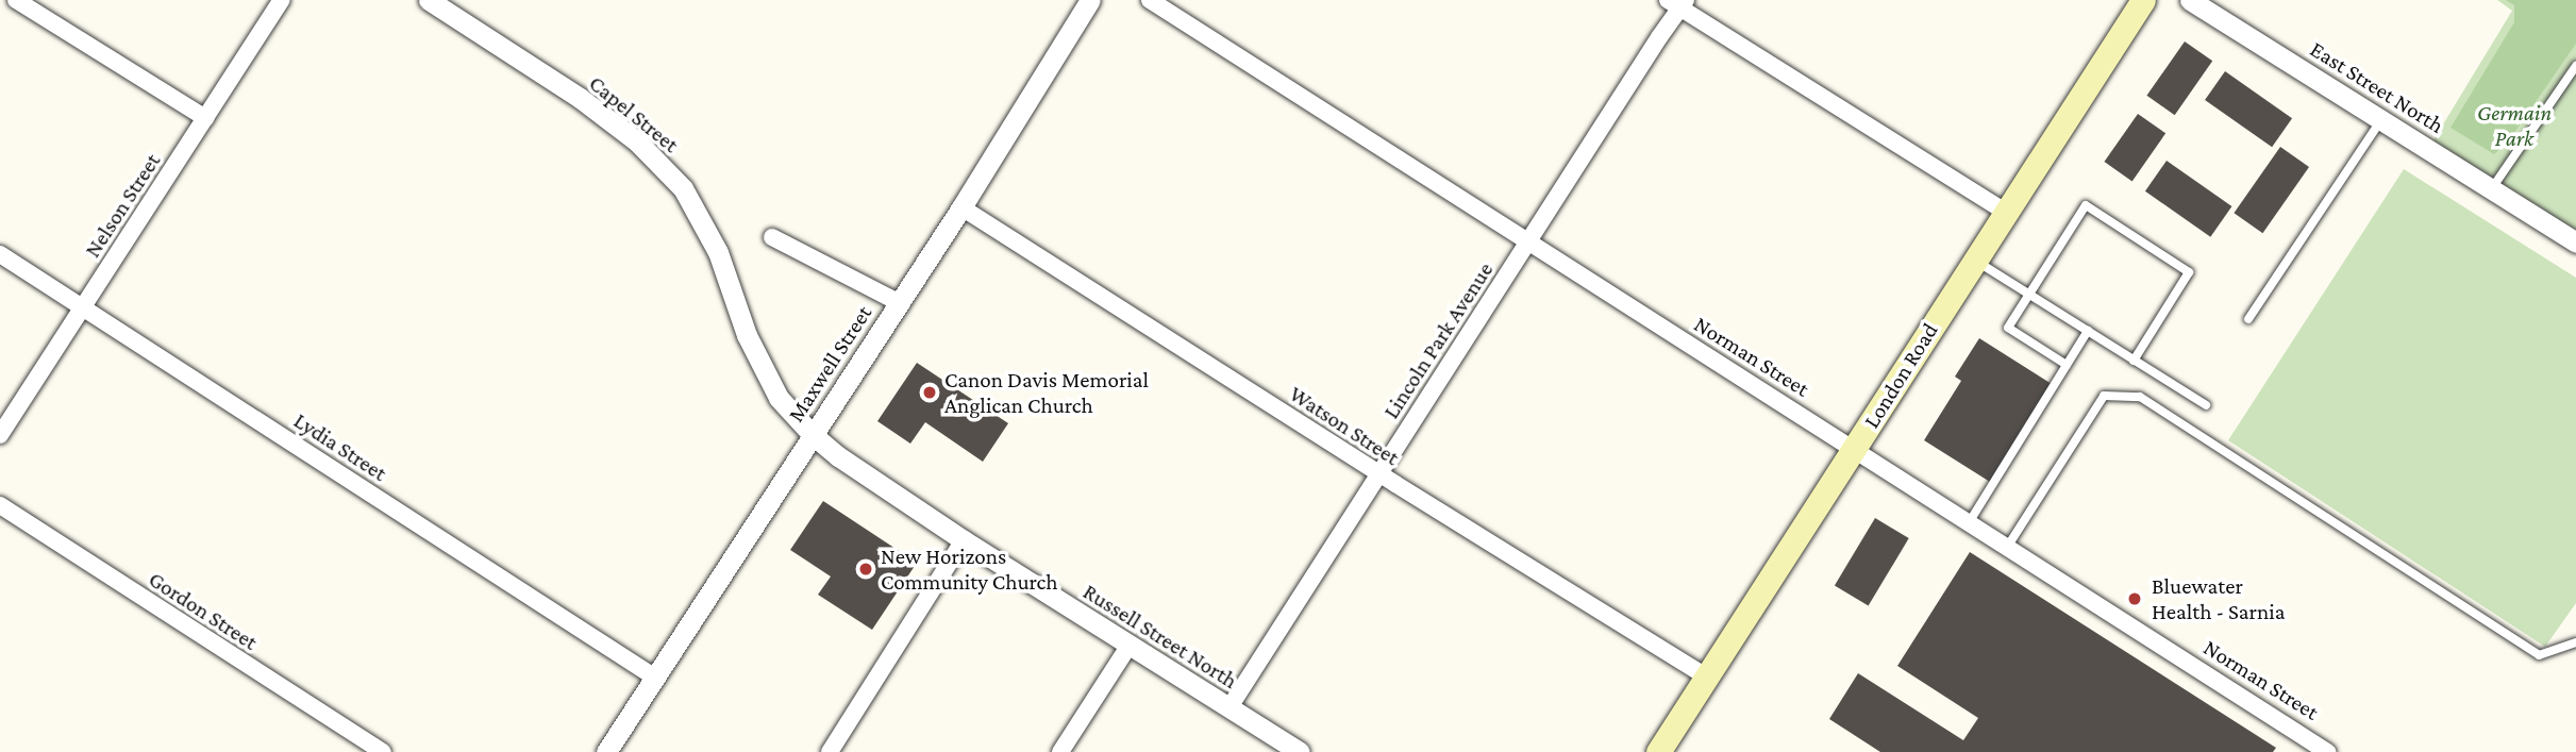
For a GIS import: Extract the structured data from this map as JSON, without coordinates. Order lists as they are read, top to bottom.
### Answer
{
  "streets": {
    "main road": ["London Road"],
    "street": [
      "East Street North",
      "Capel Street",
      "Nelson Street",
      "Lincoln Park Avenue",
      "Norman Street",
      "Maxwell Street",
      "Watson Street",
      "Lydia Street",
      "Gordon Street",
      "Russell Street North"
    ]
  },
  "crossings": [
    ["Capel Street", "Maxwell Street"],
    ["Capel Street", "Russell Street North"],
    ["Nelson Street", "Lydia Street"],
    ["Lincoln Park Avenue", "Norman Street"],
    ["Lincoln Park Avenue", "Watson Street"],
    ["Lincoln Park Avenue", "Russell Street North"],
    ["Norman Street", "London Road"],
    ["Maxwell Street", "Watson Street"],
    ["Maxwell Street", "Lydia Street"],
    ["Maxwell Street", "Russell Street North"],
    ["London Road", "Watson Street"]
  ],
  "parks": ["Germain Park"],
  "places": ["Canon Davis Memorial Anglican Church", "New Horizons Community Church", "Bluewater Health - Sarnia"]
}
